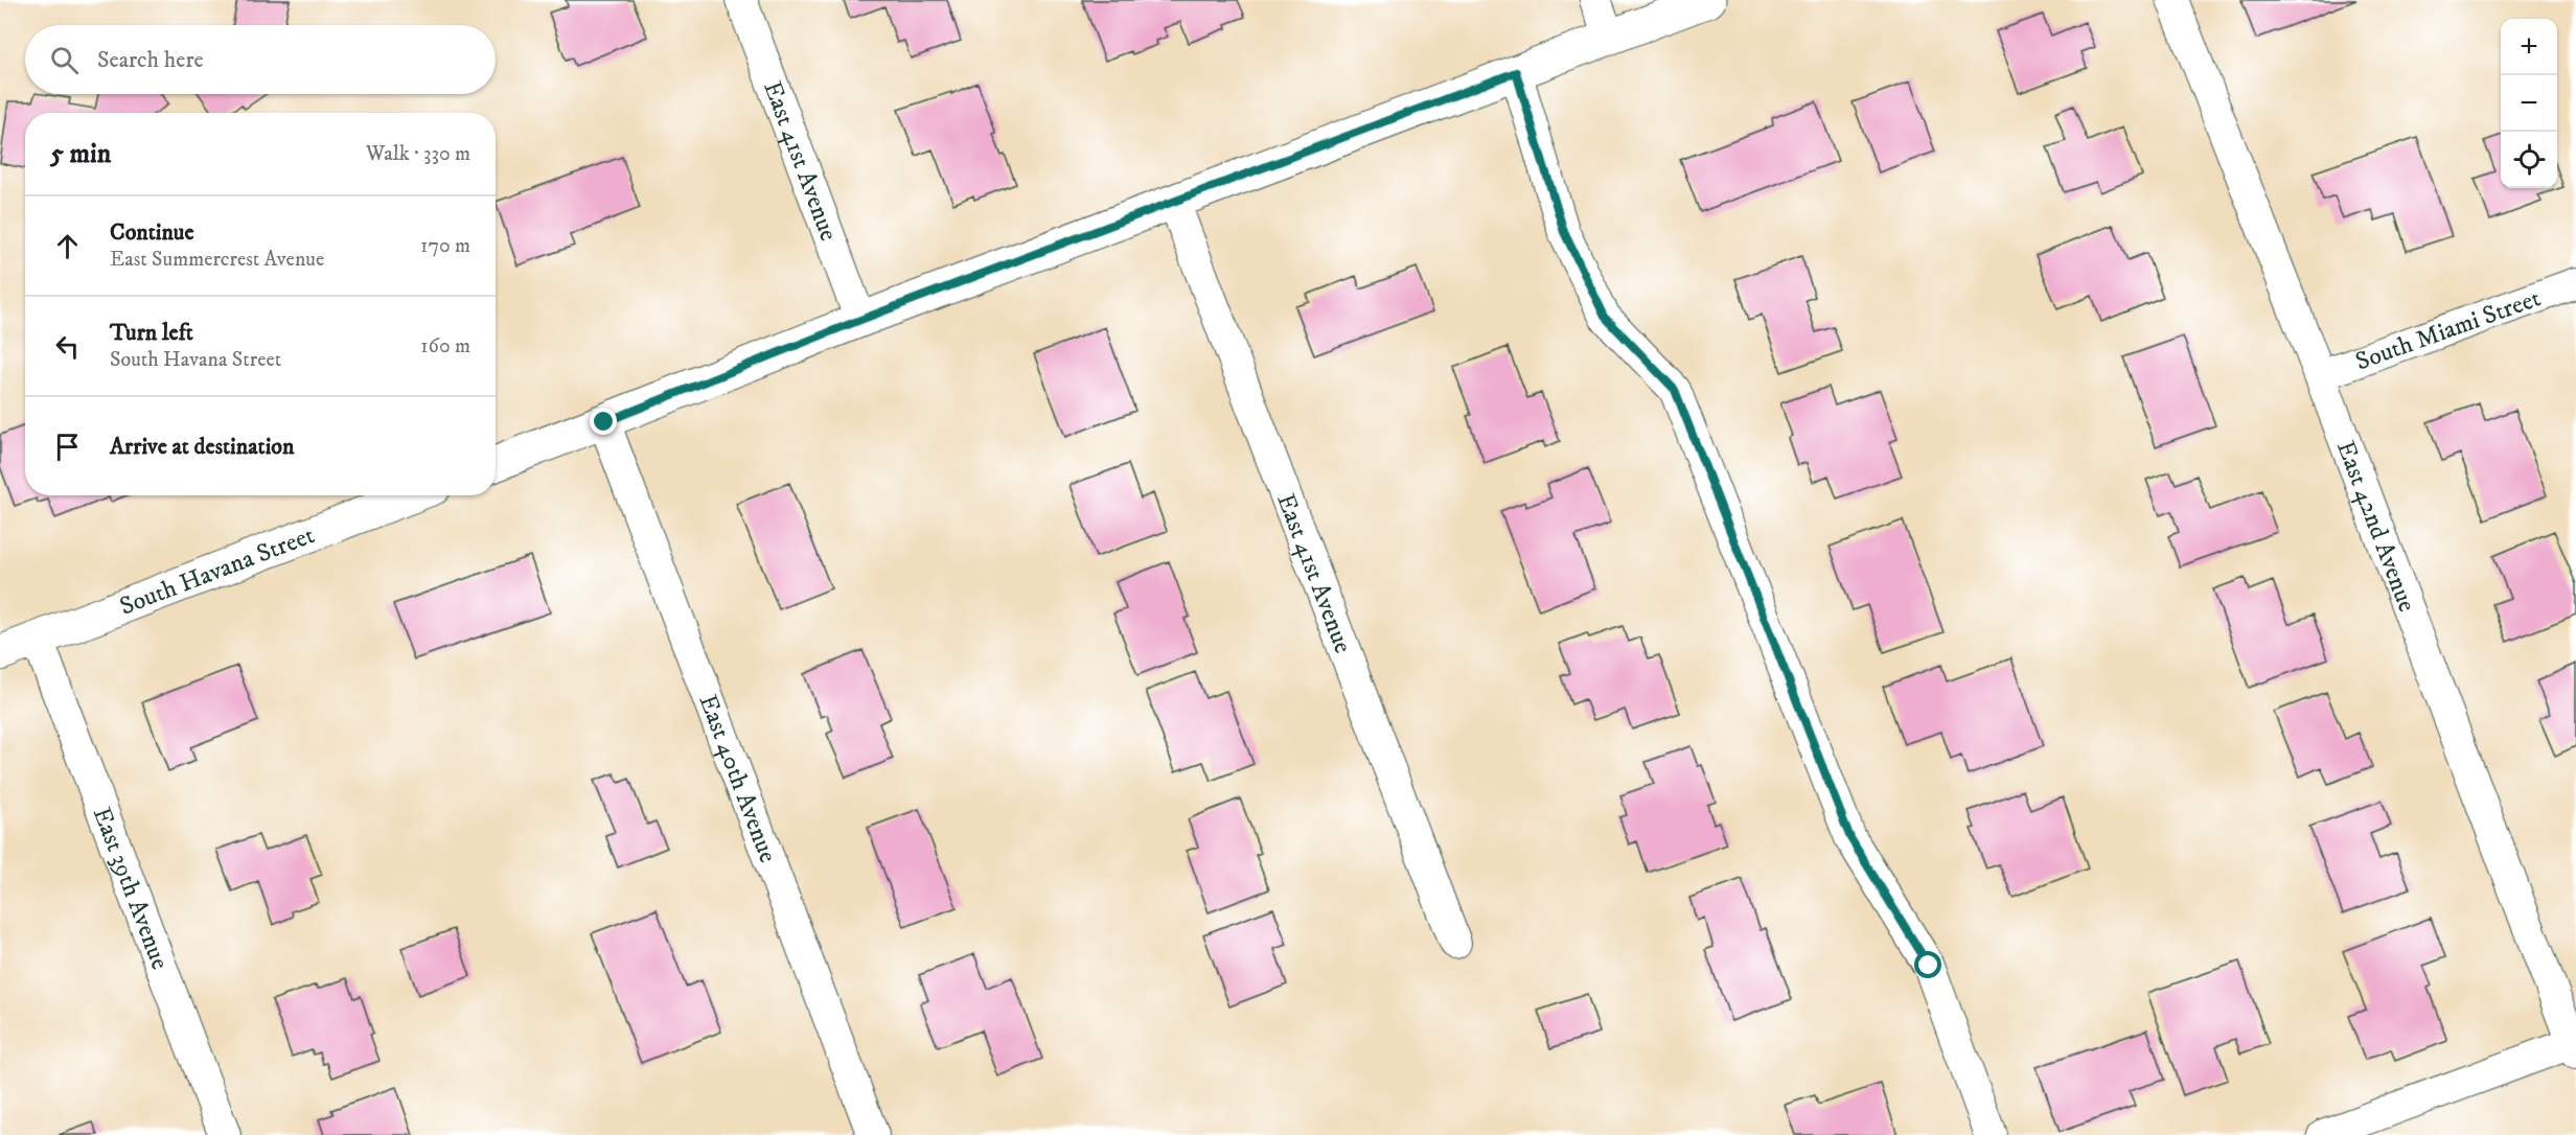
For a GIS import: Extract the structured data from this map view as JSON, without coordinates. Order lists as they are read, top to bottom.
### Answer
{
  "streets": {
    "street": [
      "East 41st Avenue",
      "South Miami Street",
      "East 42nd Avenue",
      "South Havana Street",
      "East 40th Avenue",
      "East 39th Avenue"
    ]
  },
  "crossings": [
    ["South Miami Street", "East 42nd Avenue"],
    ["South Havana Street", "East 39th Avenue"]
  ],
  "page": {
    "map_buttons": ["+", "−"],
    "search": "Search here",
    "heading": ["5 min", "Walk · 330 m"],
    "list": [
      ["Continue", "East Summercrest Avenue", "170 m"],
      ["Turn left", "South Havana Street", "160 m"],
      "Arrive at destination"
    ]
  }
}
